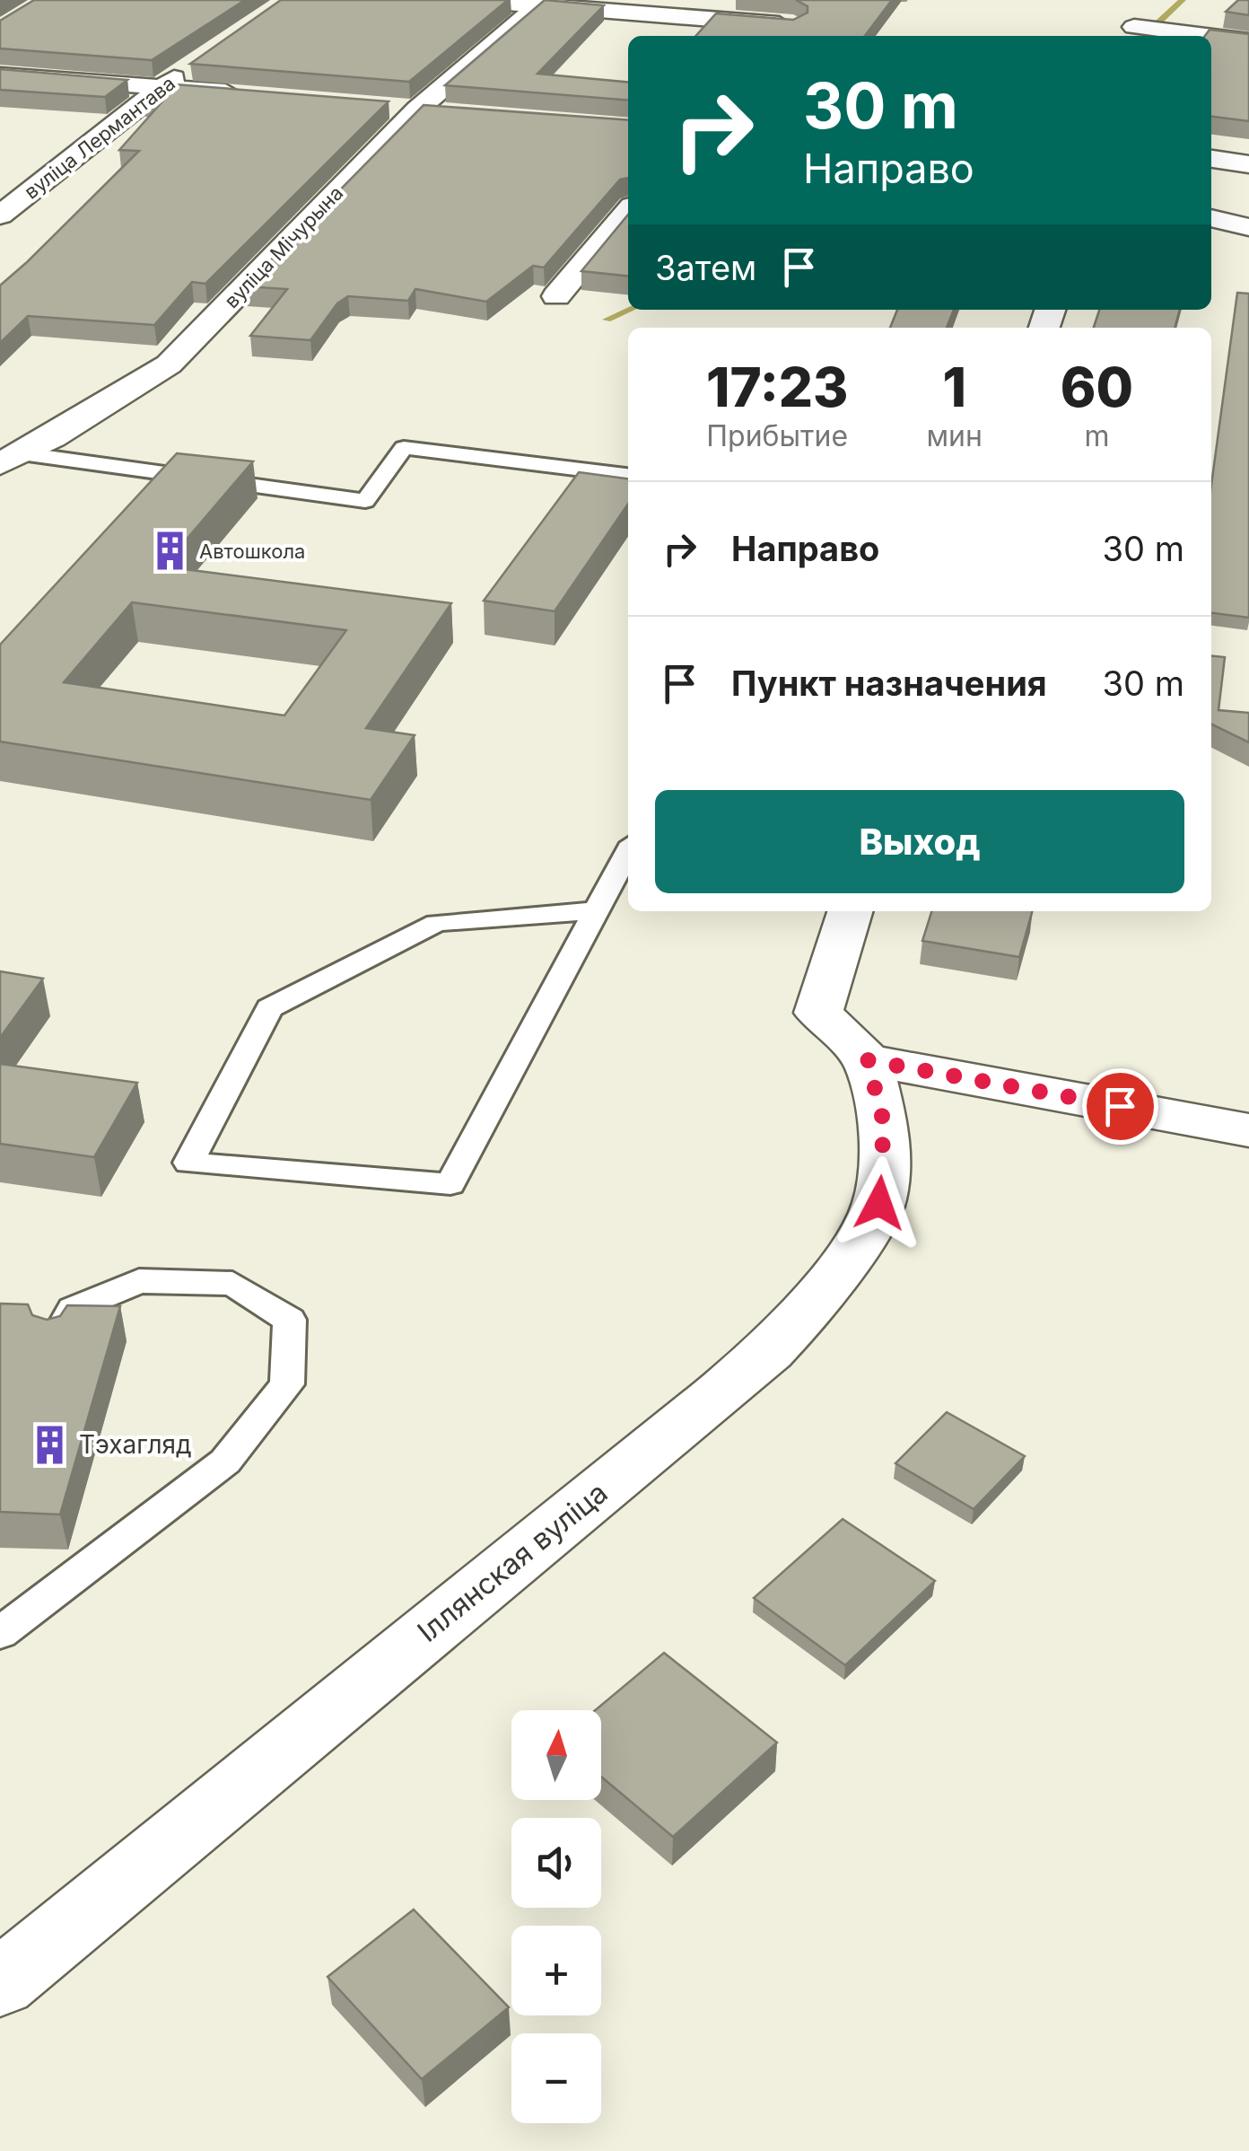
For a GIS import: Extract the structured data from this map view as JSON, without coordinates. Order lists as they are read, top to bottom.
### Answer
{
  "streets": {
    "street": ["вуліца Лермантава", "вуліца Мічурына", "Іллянская вуліца"]
  },
  "places": {
    "building": ["Автошкола", "Тэхагляд"]
  },
  "north": "top",
  "page": {
    "turn": ["30 m", "Направо"],
    "then": "Затем",
    "eta": [
      "17:23",
      "Прибытие",
      "1",
      "мин",
      "60",
      "m"
    ],
    "list": [
      {
        "name": "Направо",
        "value": "30 m"
      },
      {
        "name": "Пункт назначения",
        "value": "30 m"
      }
    ],
    "buttons": "Выход",
    "map_buttons": ["+", "−"]
  }
}
